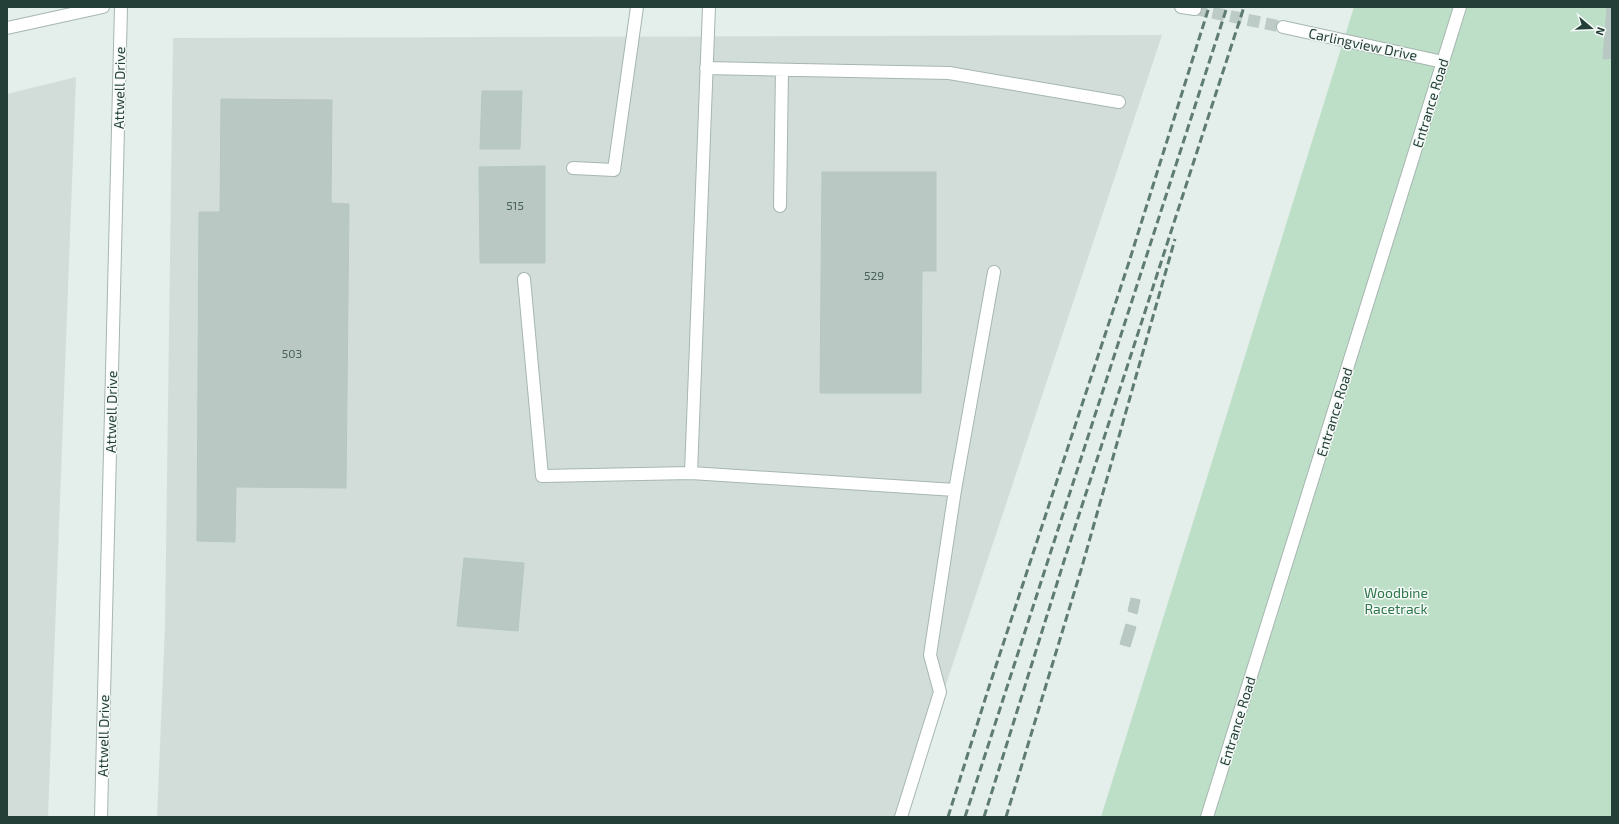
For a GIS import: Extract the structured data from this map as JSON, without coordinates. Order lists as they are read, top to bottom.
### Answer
{
  "streets": {
    "street": ["Carlingview Drive", "Attwell Drive", "Entrance Road"]
  },
  "crossings": [
    ["Carlingview Drive", "Entrance Road"]
  ],
  "parks": ["Woodbine Racetrack"],
  "house_numbers": ["515", "529", "503"],
  "north": "right"
}
